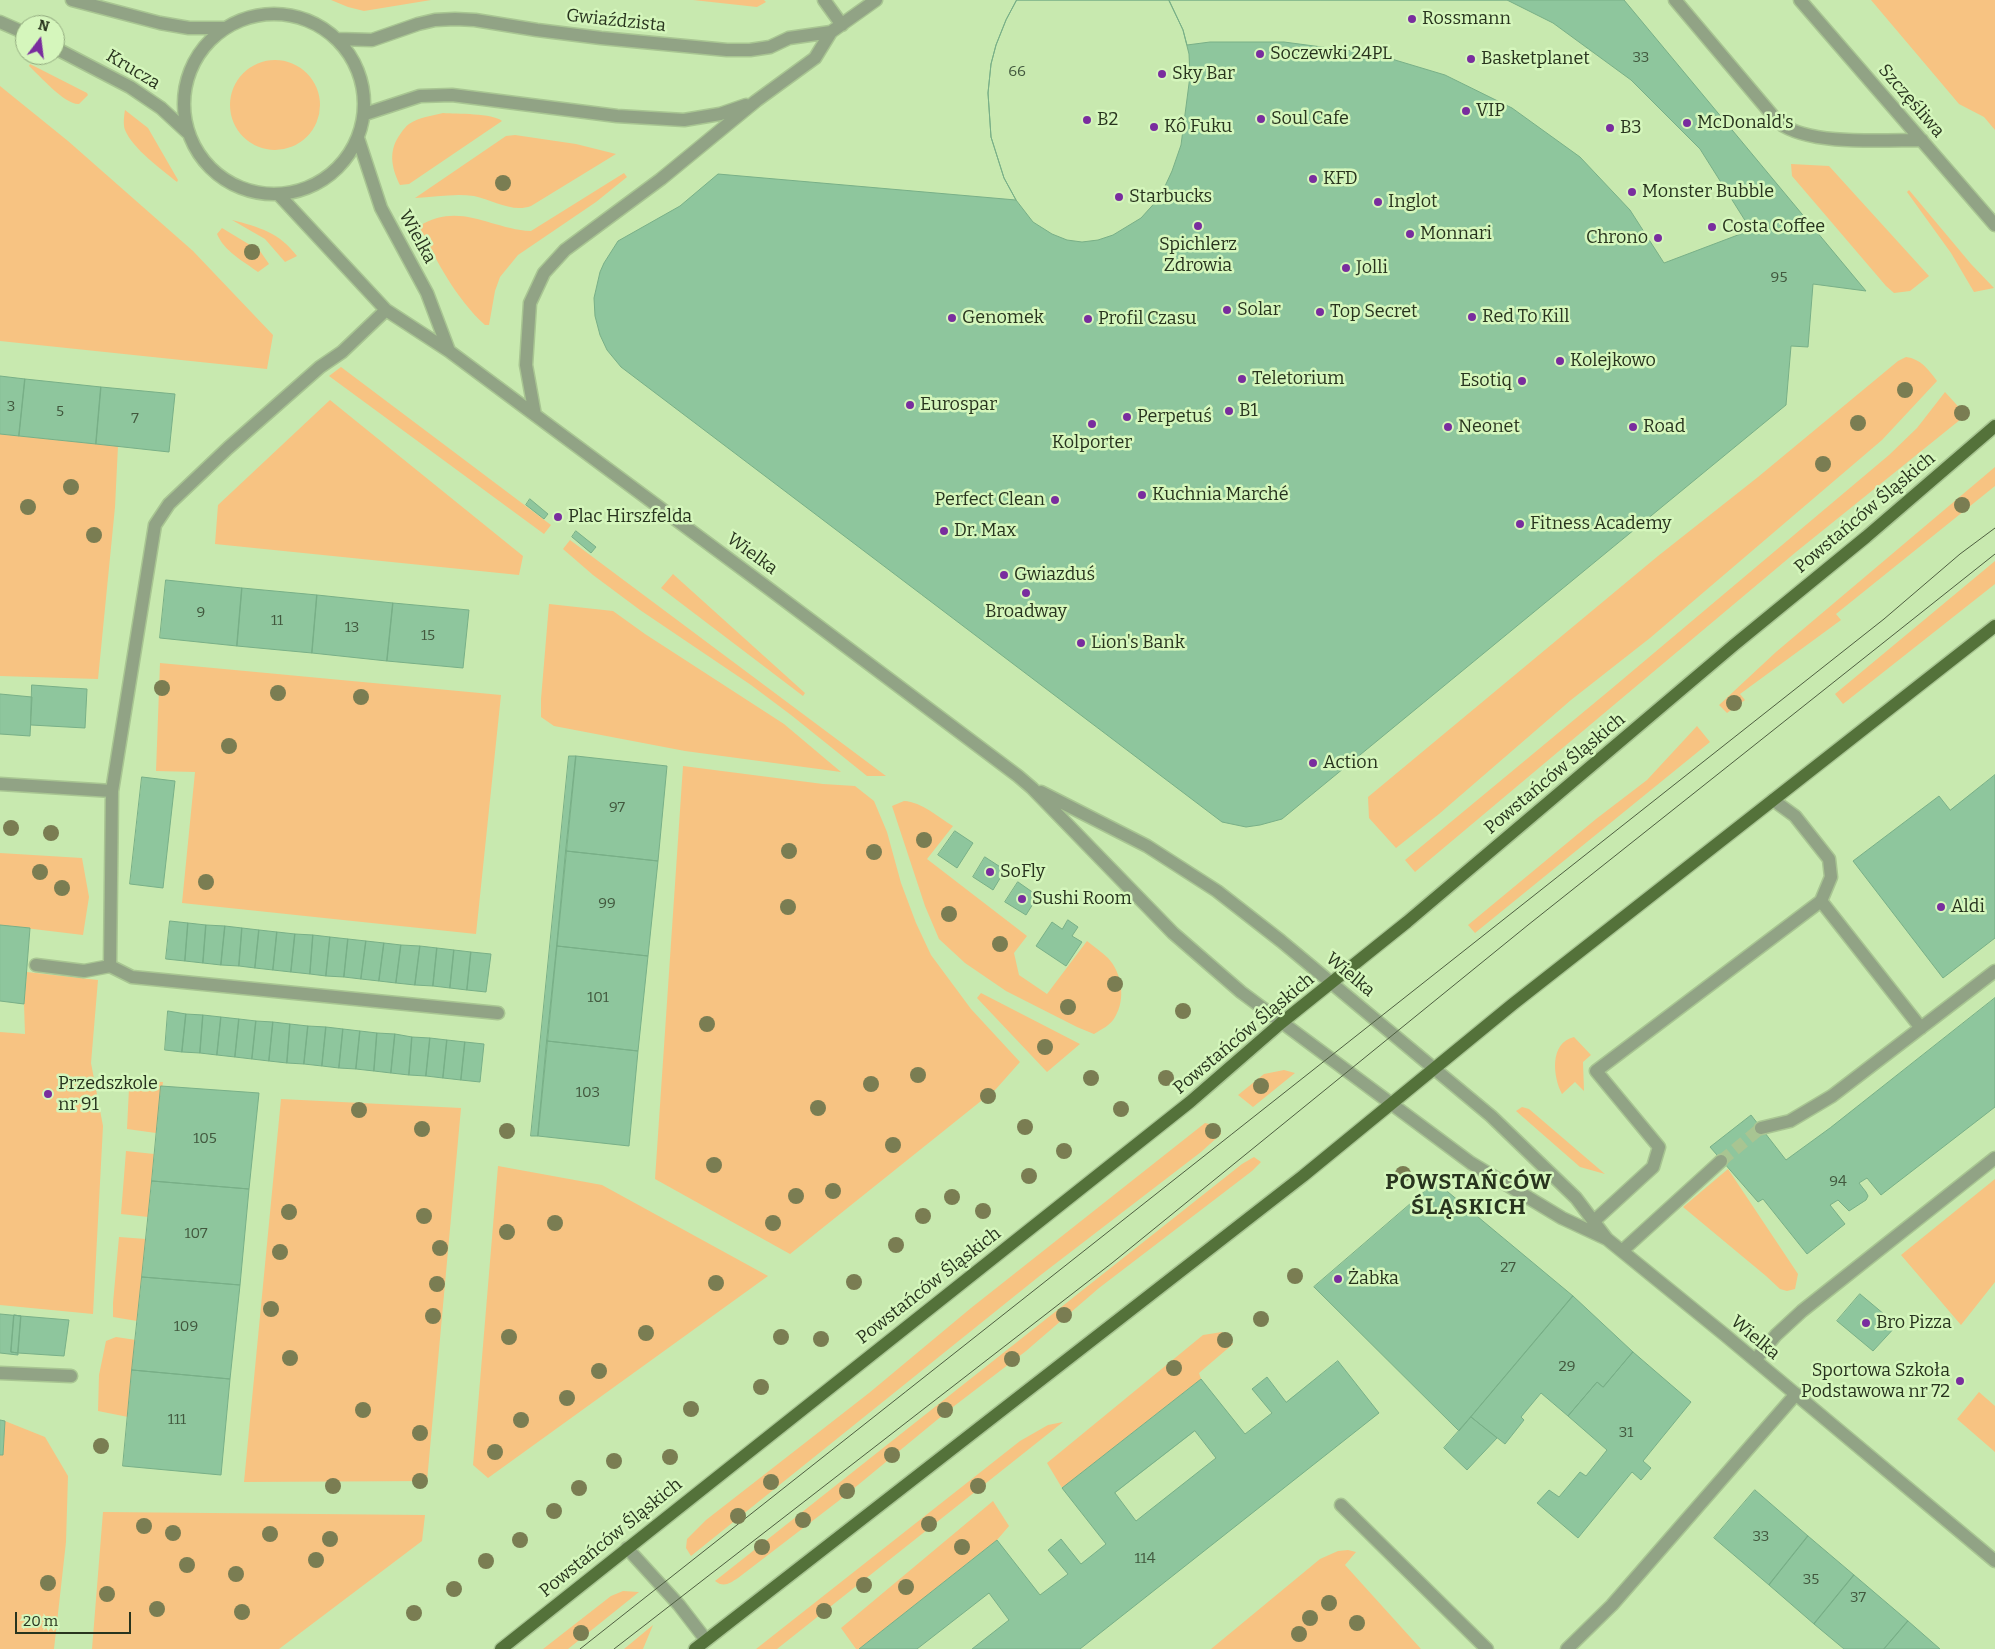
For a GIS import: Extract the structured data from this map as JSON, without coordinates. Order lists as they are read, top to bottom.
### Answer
{
  "streets": {
    "main road": ["Powstańców Śląskich"],
    "street": [
      "Gwiaździsta",
      "Krucza",
      "Szczęśliwa",
      "Wielka"
    ]
  },
  "crossings": [
    ["Gwiaździsta", "Wielka"],
    ["Wielka", "Powstańców Śląskich"]
  ],
  "districts": ["POWSTAŃCÓW ŚLĄSKICH"],
  "places": [
    "Rossmann",
    "Soczewki 24PL",
    "Basketplanet",
    "Sky Bar",
    "VIP",
    "Soul Cafe",
    "B2",
    "McDonald's",
    "Kô Fuku",
    "B3",
    "KFD",
    "Monster Bubble",
    "Starbucks",
    "Inglot",
    "Spichlerz Zdrowia",
    "Costa Coffee",
    "Monnari",
    "Chrono",
    "Jolli",
    "Solar",
    "Top Secret",
    "Red To Kill",
    "Genomek",
    "Profil Czasu",
    "Kolejkowo",
    "Teletorium",
    "Esotiq",
    "Eurospar",
    "B1",
    "Perpetuś",
    "Kolporter",
    "Neonet",
    "Road",
    "Kuchnia Marché",
    "Perfect Clean",
    "Plac Hirszfelda",
    "Fitness Academy",
    "Dr. Max",
    "Gwiazduś",
    "Broadway",
    "Lion's Bank",
    "Action",
    "SoFly",
    "Sushi Room",
    "Aldi",
    "Przedszkole nr 91",
    "Żabka",
    "Bro Pizza",
    "Sportowa Szkoła Podstawowa nr 72"
  ],
  "house_numbers": [
    "33",
    "66",
    "95",
    "3",
    "5",
    "7",
    "9",
    "11",
    "13",
    "15",
    "97",
    "99",
    "101",
    "103",
    "105",
    "94",
    "107",
    "27",
    "109",
    "29",
    "111",
    "31",
    "33",
    "114",
    "35",
    "37"
  ],
  "scale_bar": "20 m",
  "north": "top"
}
